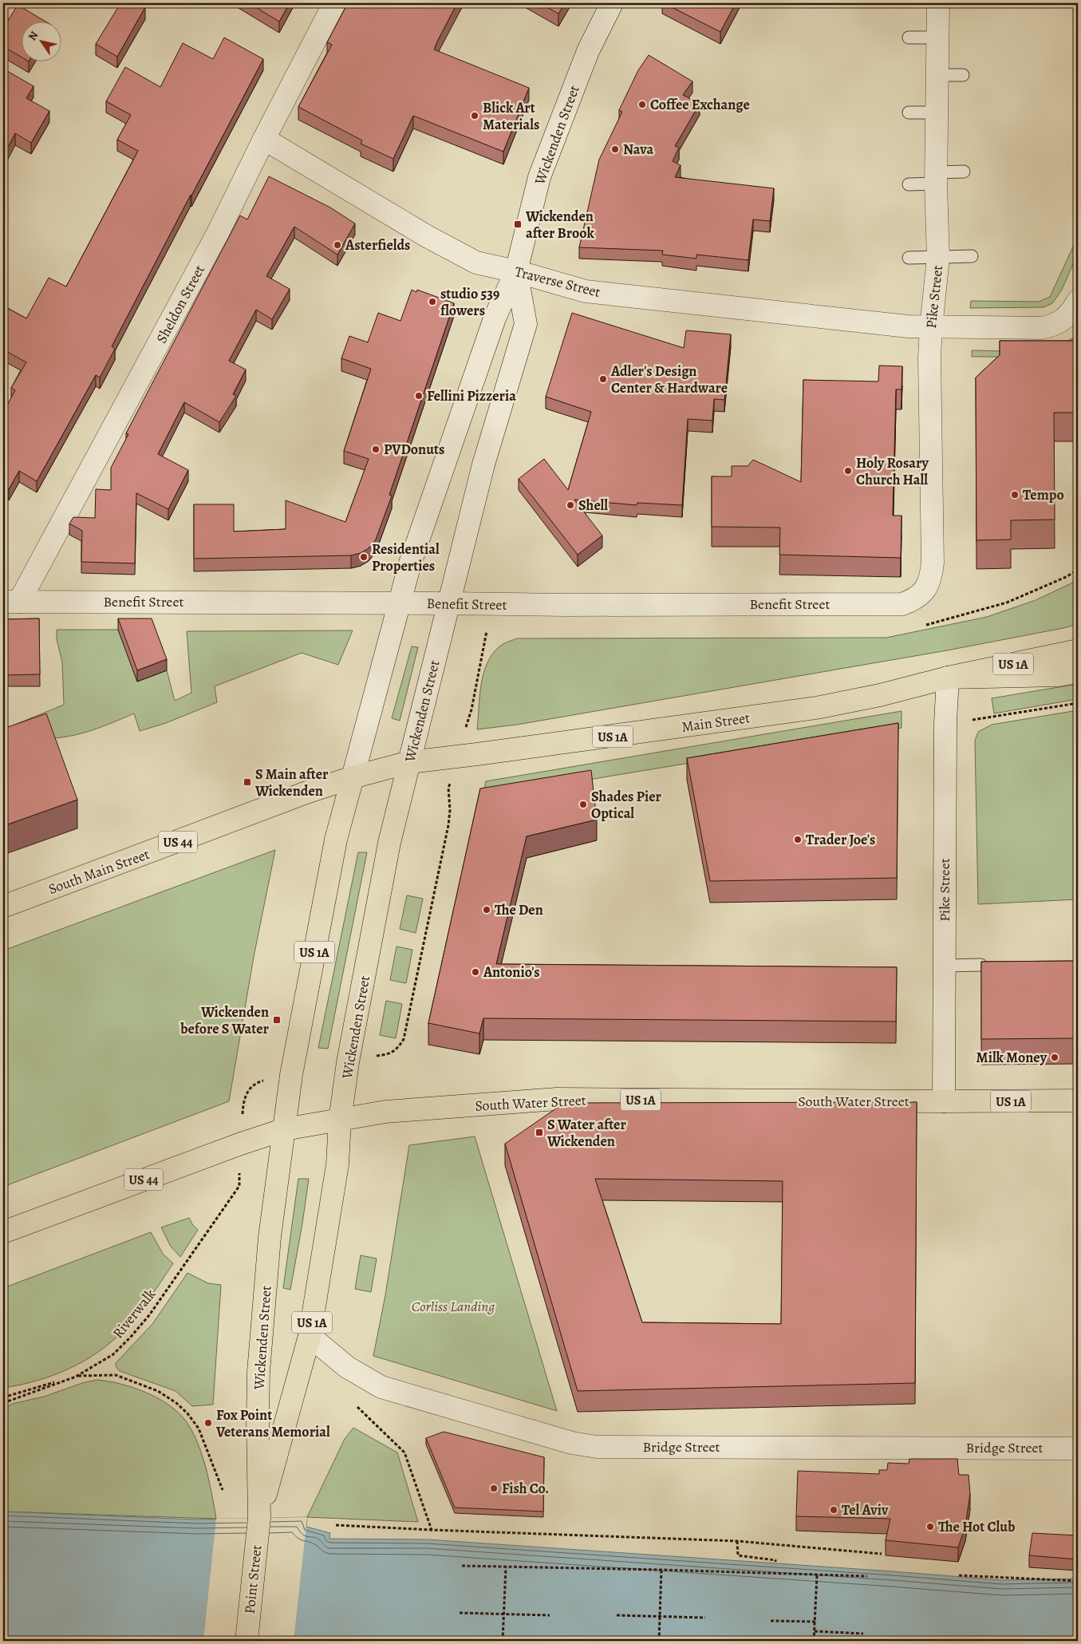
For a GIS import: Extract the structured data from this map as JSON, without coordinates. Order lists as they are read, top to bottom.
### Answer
{
  "streets": {
    "main road": [
      "Wickenden Street",
      "US 1A",
      "Main Street",
      "US 44",
      "South Main Street",
      "South Water Street",
      "Point Street"
    ],
    "street": [
      "Traverse Street",
      "Pike Street",
      "Sheldon Street",
      "Benefit Street",
      "Bridge Street"
    ],
    "path": ["Riverwalk"]
  },
  "crossings": [
    ["Wickenden Street", "Traverse Street"],
    ["Wickenden Street", "Benefit Street"],
    ["Wickenden Street", "Main Street"],
    ["Wickenden Street", "South Main Street"],
    ["Wickenden Street", "South Water Street"],
    ["Wickenden Street", "Bridge Street"],
    ["Wickenden Street", "Point Street"],
    ["Traverse Street", "Pike Street"],
    ["Traverse Street", "Sheldon Street"],
    ["Pike Street", "Benefit Street"],
    ["Pike Street", "US 1A"],
    ["Pike Street", "Main Street"],
    ["Pike Street", "South Water Street"],
    ["Sheldon Street", "Benefit Street"],
    ["US 1A", "Main Street"],
    ["Main Street", "South Main Street"]
  ],
  "parks": ["Corliss Landing"],
  "places": {
    "other": [
      "Coffee Exchange",
      "Blick Art Materials",
      "Nava",
      "Asterfields",
      "studio 539 flowers",
      "Adler's Design Center & Hardware",
      "Fellini Pizzeria",
      "PVDonuts",
      "Holy Rosary Church Hall",
      "Tempo",
      "Shell",
      "Residential Properties",
      "Shades Pier Optical",
      "Trader Joe's",
      "The Den",
      "Antonio's",
      "Milk Money",
      "Fox Point Veterans Memorial",
      "Fish Co.",
      "Tel Aviv",
      "The Hot Club"
    ],
    "transit": [
      "Wickenden after Brook",
      "S Main after Wickenden",
      "Wickenden before S Water",
      "S Water after Wickenden"
    ]
  },
  "north": "top left"
}
